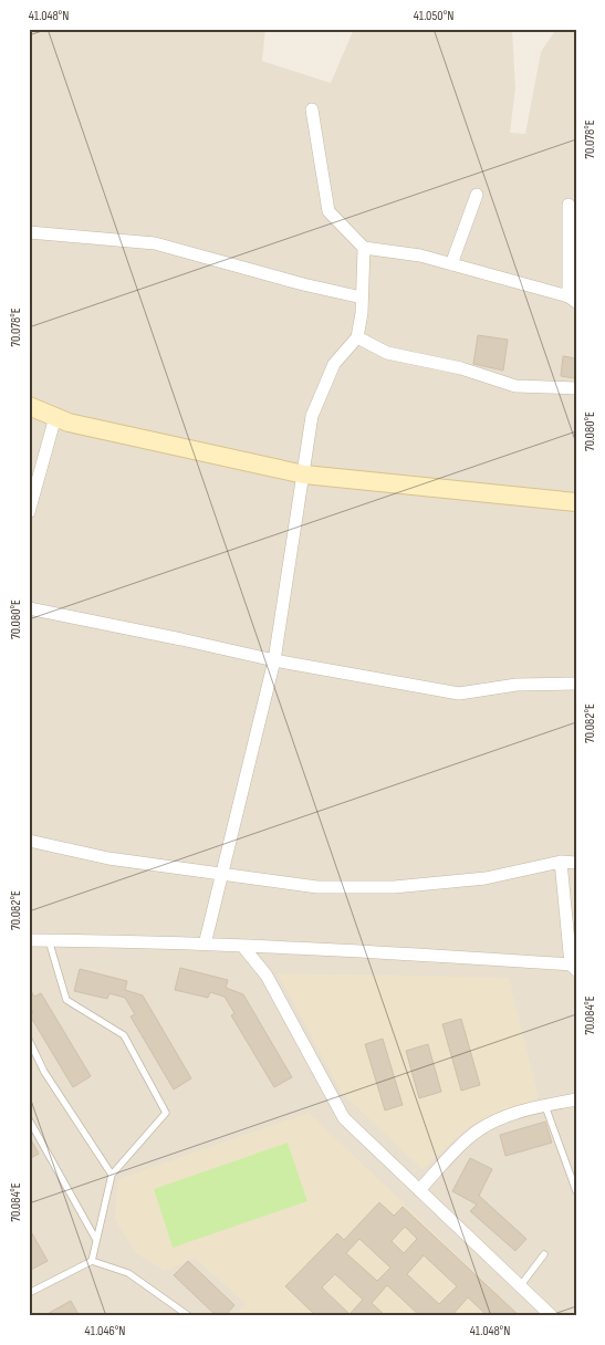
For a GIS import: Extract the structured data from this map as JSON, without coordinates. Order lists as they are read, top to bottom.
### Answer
{
  "coordinates": [
    "41.048°N",
    "41.050°N",
    "70.078°E",
    "70.080°E",
    "70.082°E",
    "70.084°E",
    "41.046°N"
  ]
}
